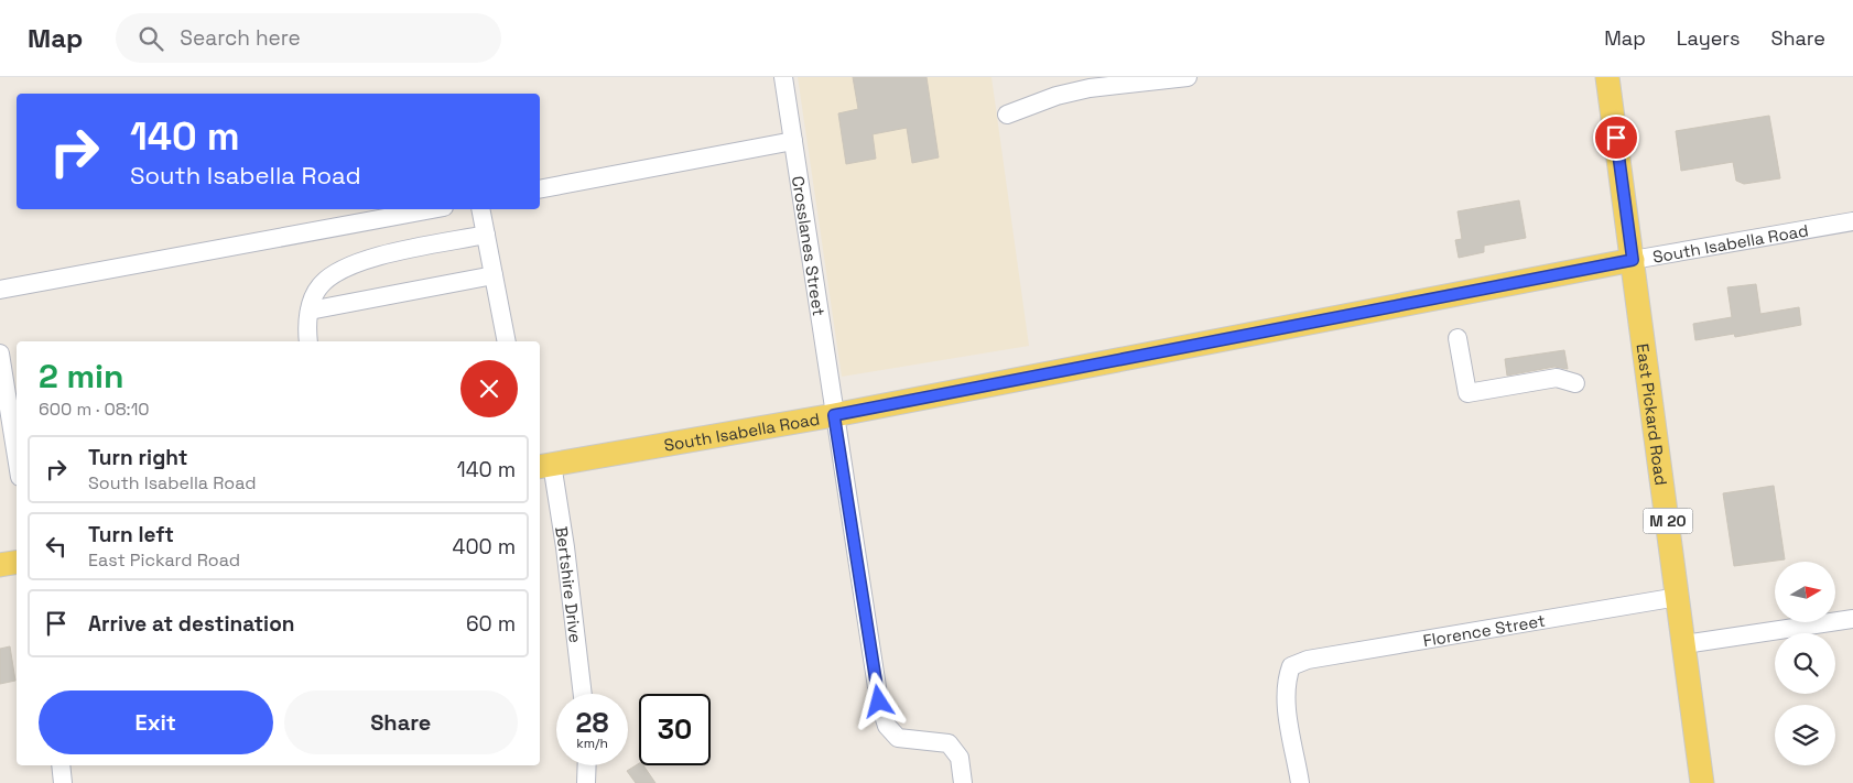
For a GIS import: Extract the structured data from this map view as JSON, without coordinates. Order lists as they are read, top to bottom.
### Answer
{
  "streets": {
    "main road": ["South Isabella Road", "East Pickard Road", "M 20"],
    "street": ["Crosslanes Street", "Bertshire Drive", "Florence Street"]
  },
  "crossings": [
    ["South Isabella Road", "Crosslanes Street"],
    ["South Isabella Road", "East Pickard Road"],
    ["South Isabella Road", "Bertshire Drive"],
    ["East Pickard Road", "Florence Street"]
  ],
  "north": "right",
  "page": {
    "header": "Map",
    "search": "Search here",
    "nav": ["Map", "Layers", "Share"],
    "turn": ["140 m", "South Isabella Road"],
    "heading": ["2 min", "600 m · 08:10"],
    "list": [
      {
        "name": "Turn right",
        "note": "South Isabella Road",
        "value": "140 m"
      },
      {
        "name": "Turn left",
        "note": "East Pickard Road",
        "value": "400 m"
      },
      {
        "name": "Arrive at destination",
        "value": "60 m"
      }
    ],
    "buttons": ["Exit", "Share"],
    "speed": "28 km/h",
    "limit": "30"
  }
}
